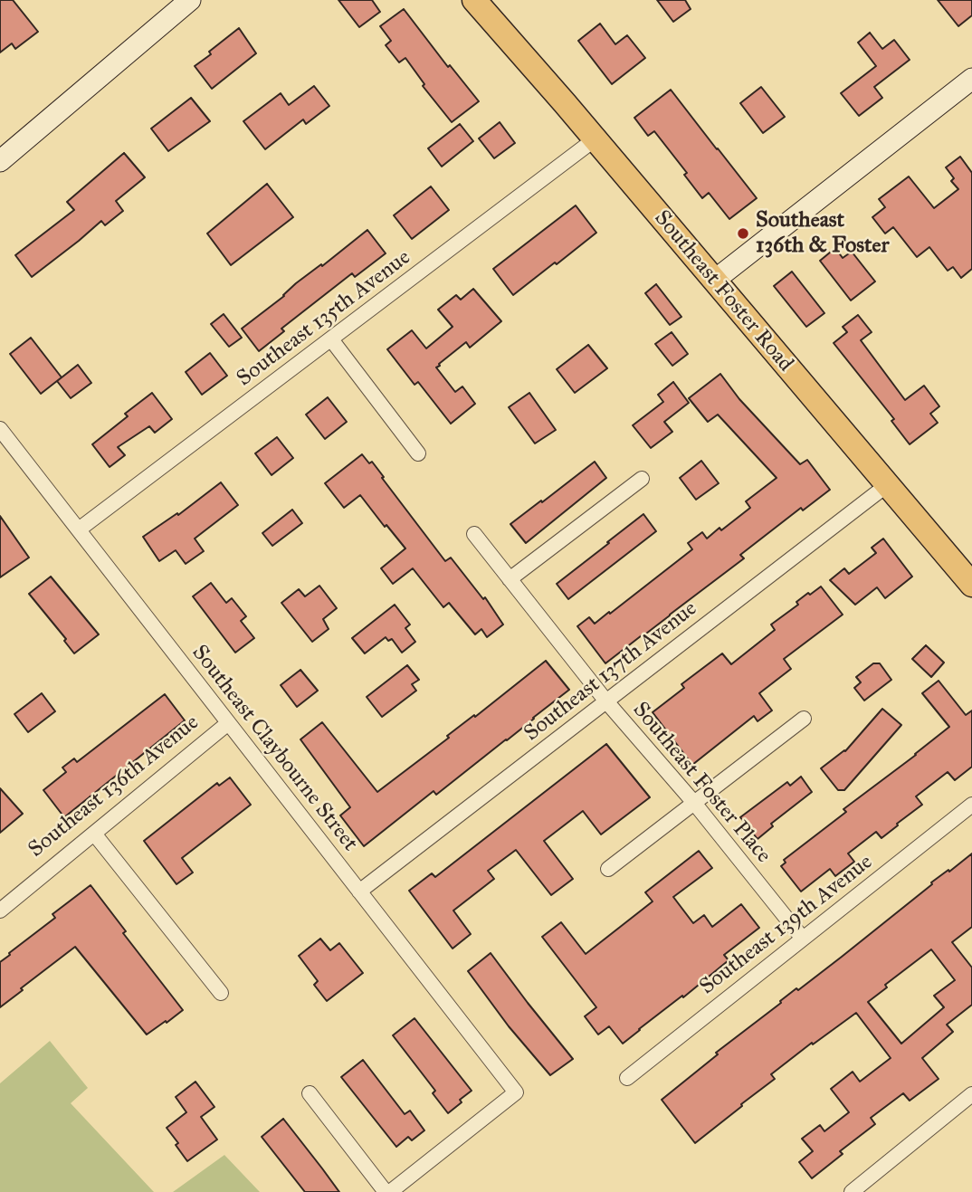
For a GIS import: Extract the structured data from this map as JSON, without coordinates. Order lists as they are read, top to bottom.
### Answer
{
  "streets": {
    "main road": ["Southeast Foster Road"],
    "street": [
      "Southeast 135th Avenue",
      "Southeast 137th Avenue",
      "Southeast Claybourne Street",
      "Southeast Foster Place",
      "Southeast 136th Avenue",
      "Southeast 139th Avenue"
    ]
  },
  "crossings": [
    ["Southeast Foster Road", "Southeast 135th Avenue"],
    ["Southeast Foster Road", "Southeast 137th Avenue"],
    ["Southeast 135th Avenue", "Southeast Claybourne Street"],
    ["Southeast 137th Avenue", "Southeast Claybourne Street"],
    ["Southeast 137th Avenue", "Southeast Foster Place"],
    ["Southeast Claybourne Street", "Southeast 136th Avenue"],
    ["Southeast Foster Place", "Southeast 139th Avenue"]
  ],
  "places": ["Southeast 136th & Foster"]
}
